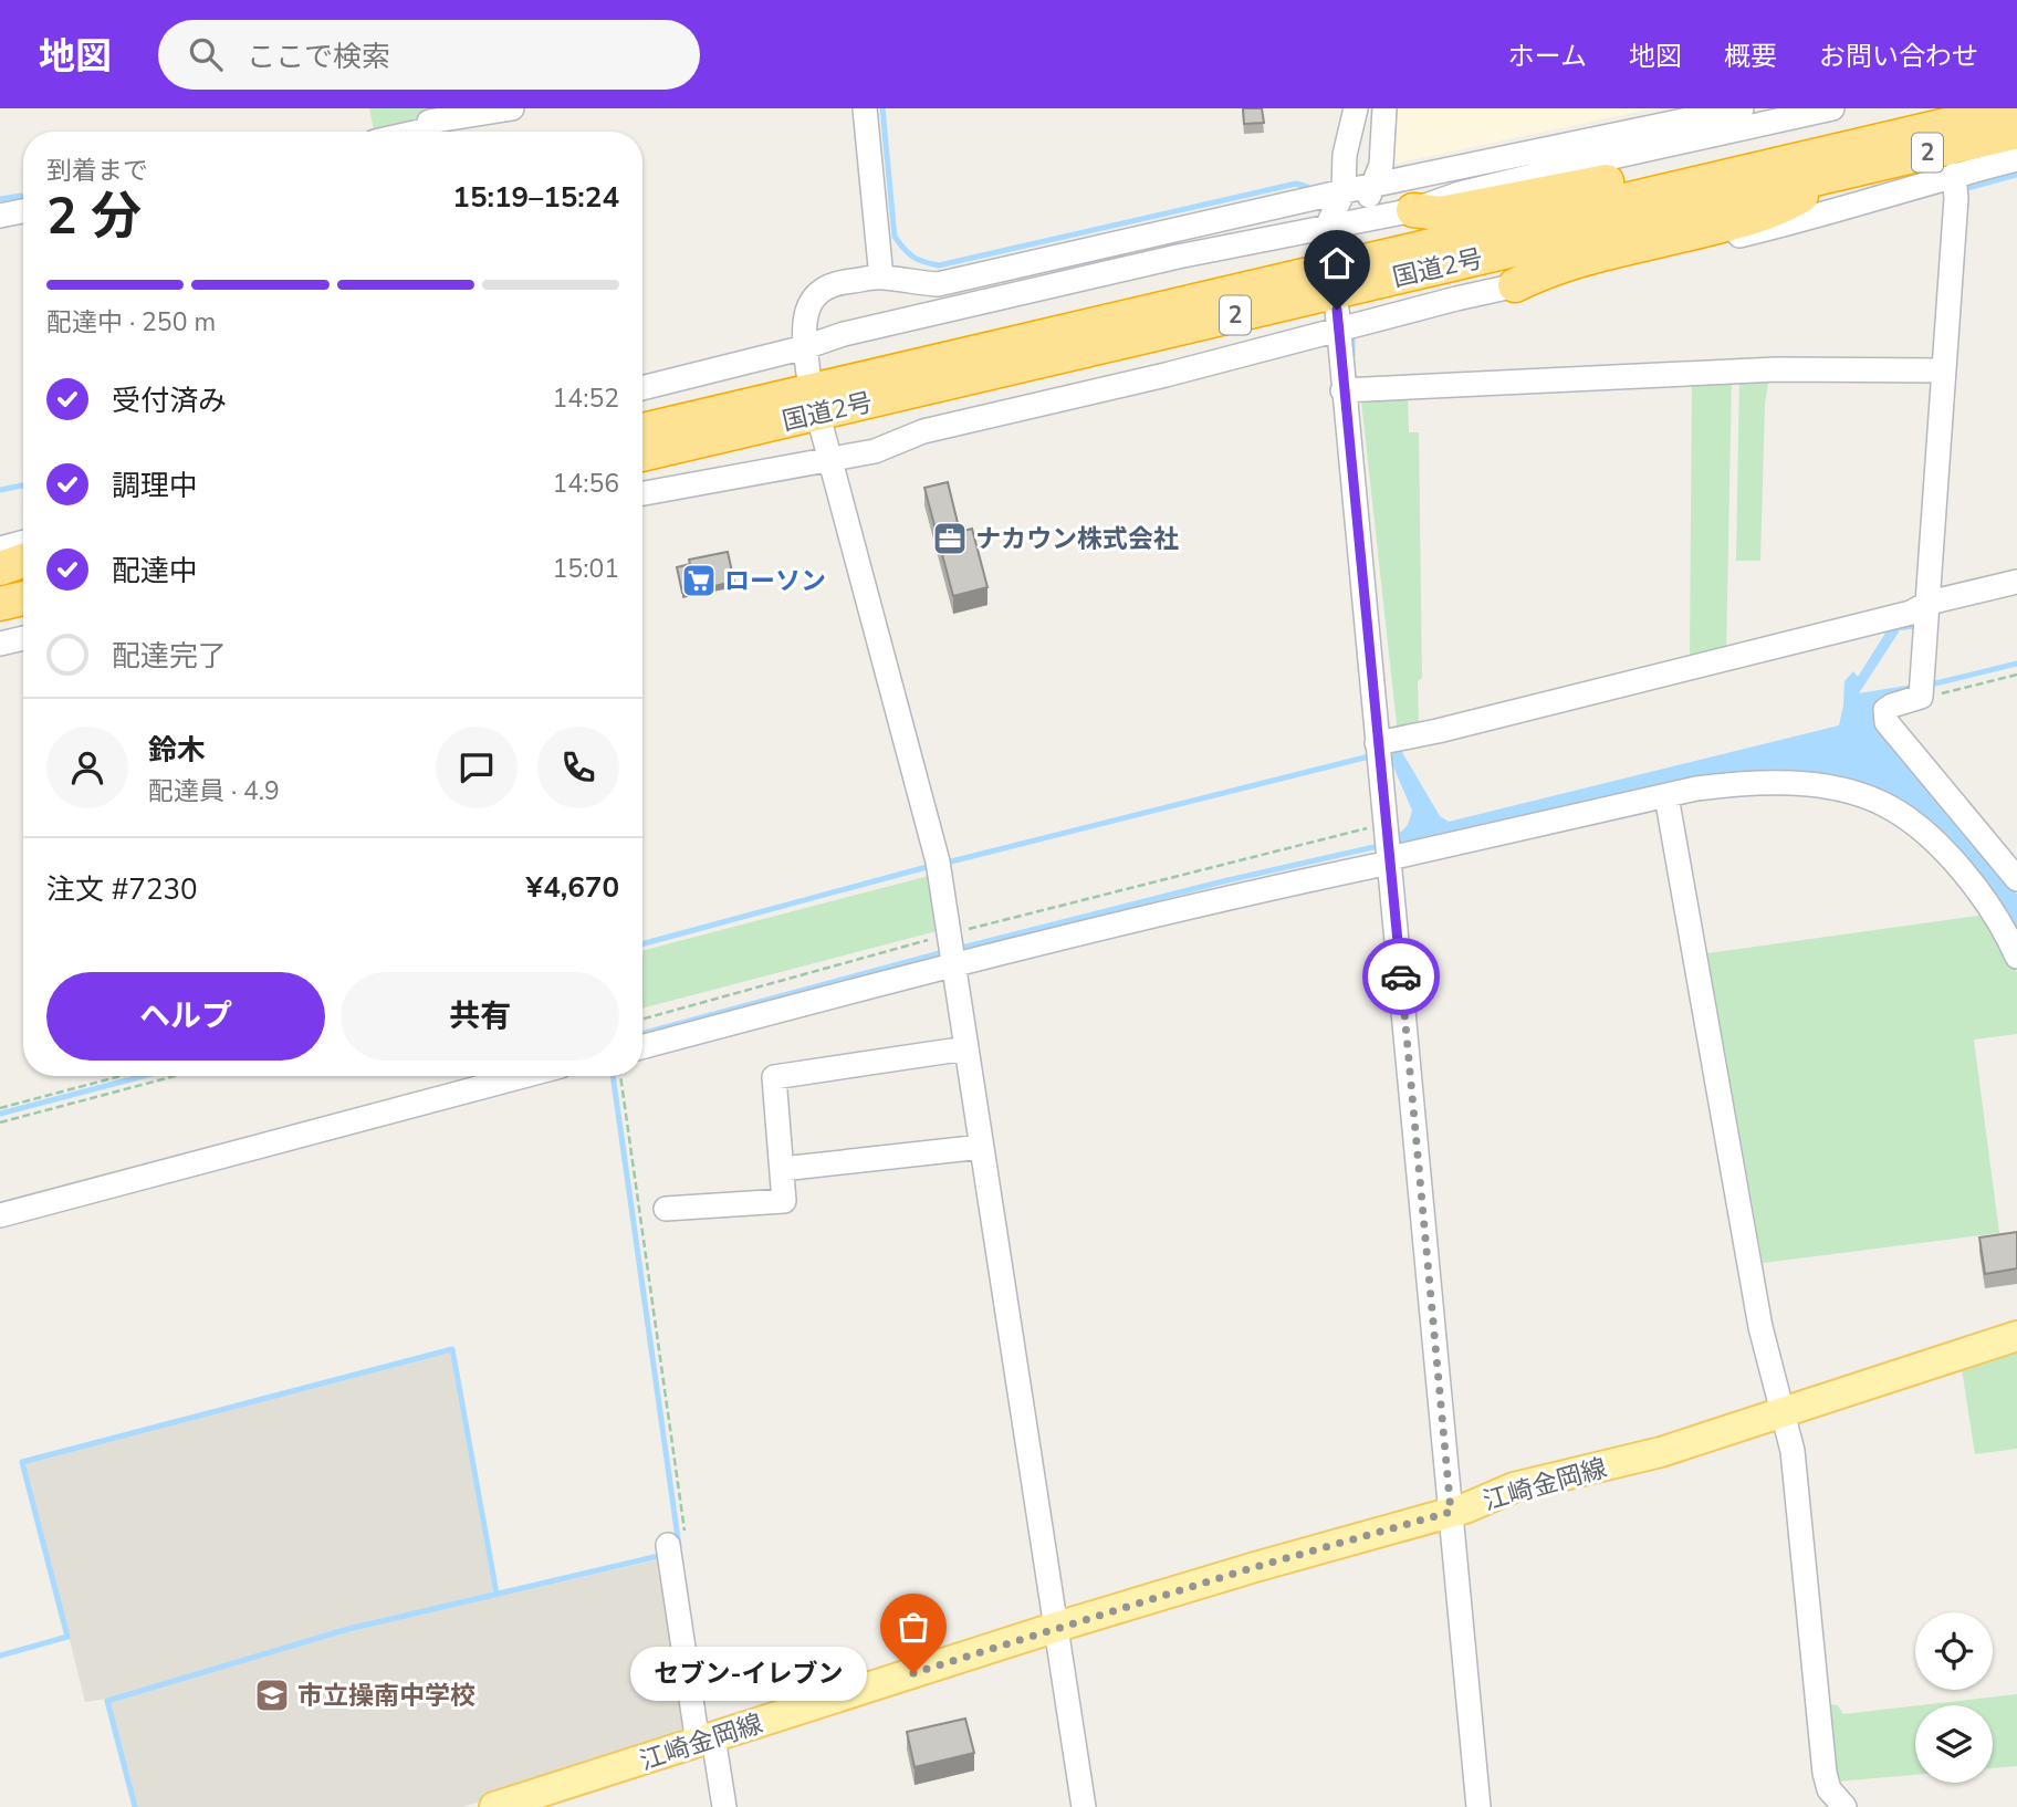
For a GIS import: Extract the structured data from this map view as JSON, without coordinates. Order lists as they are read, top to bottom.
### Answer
{
  "streets": {
    "highway": ["2", "国道2号"],
    "main road": ["江崎金岡線"]
  },
  "places": {
    "office": ["ナカウン株式会社"],
    "supermarket": ["ローソン"],
    "other": ["セブン-イレブン"],
    "school or university": ["市立操南中学校"]
  },
  "page": {
    "header": "地図",
    "search": "ここで検索",
    "nav": [
      "ホーム",
      "地図",
      "概要",
      "お問い合わせ"
    ],
    "heading": ["2 分", "到着まで", "15:19–15:24"],
    "panel": [
      "鈴木",
      "配達員 · 4.9",
      "注文 #7230",
      "¥4,670"
    ],
    "bar": "配達中 · 250 m",
    "list": [
      ["受付済み", "14:52"],
      ["調理中", "14:56"],
      ["配達中", "15:01"],
      "配達完了"
    ],
    "buttons": ["ヘルプ", "共有"],
    "bubble": "セブン-イレブン"
  }
}
